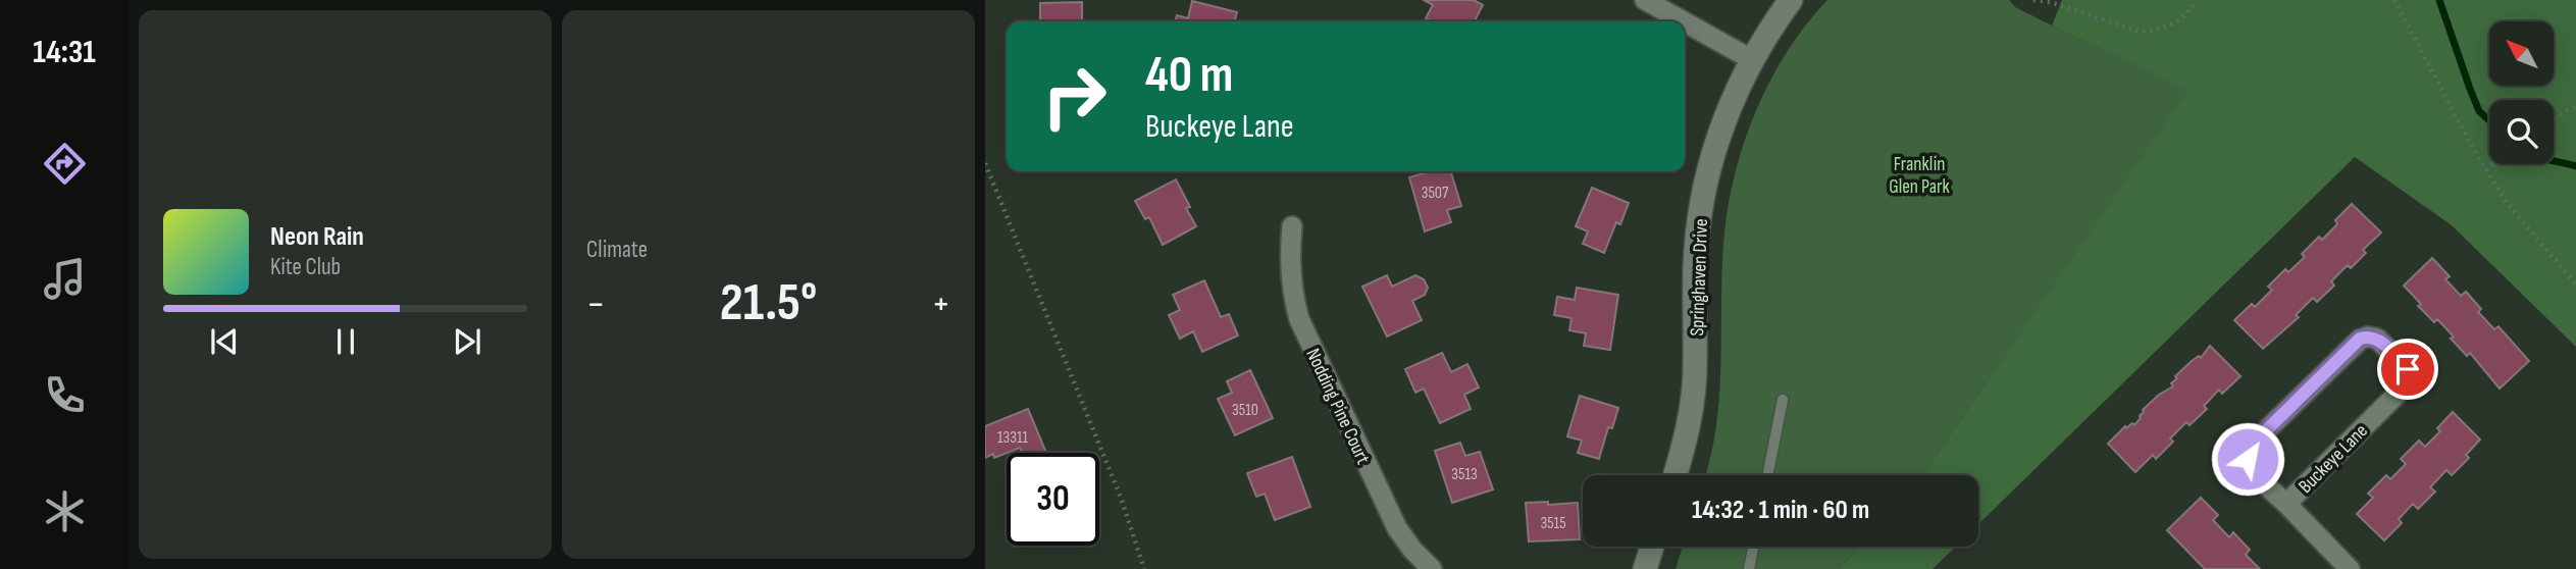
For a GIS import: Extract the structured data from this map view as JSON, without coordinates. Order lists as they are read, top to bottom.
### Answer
{
  "streets": {
    "street": ["Springhaven Drive", "Nodding Pine Court", "Buckeye Lane"]
  },
  "parks": ["Franklin Glen Park"],
  "house_numbers": [
    "3507",
    "3510",
    "13311",
    "3513",
    "3515"
  ],
  "north": "top left",
  "page": {
    "tabs": "14:31",
    "tile": "Climate",
    "turn": ["40 m", "Buckeye Lane"],
    "song": ["Neon Rain", "Kite Club"],
    "heat": ["−", "21.5°", "+"],
    "limit": "30",
    "trip": "14:32 · 1 min · 60 m"
  }
}
